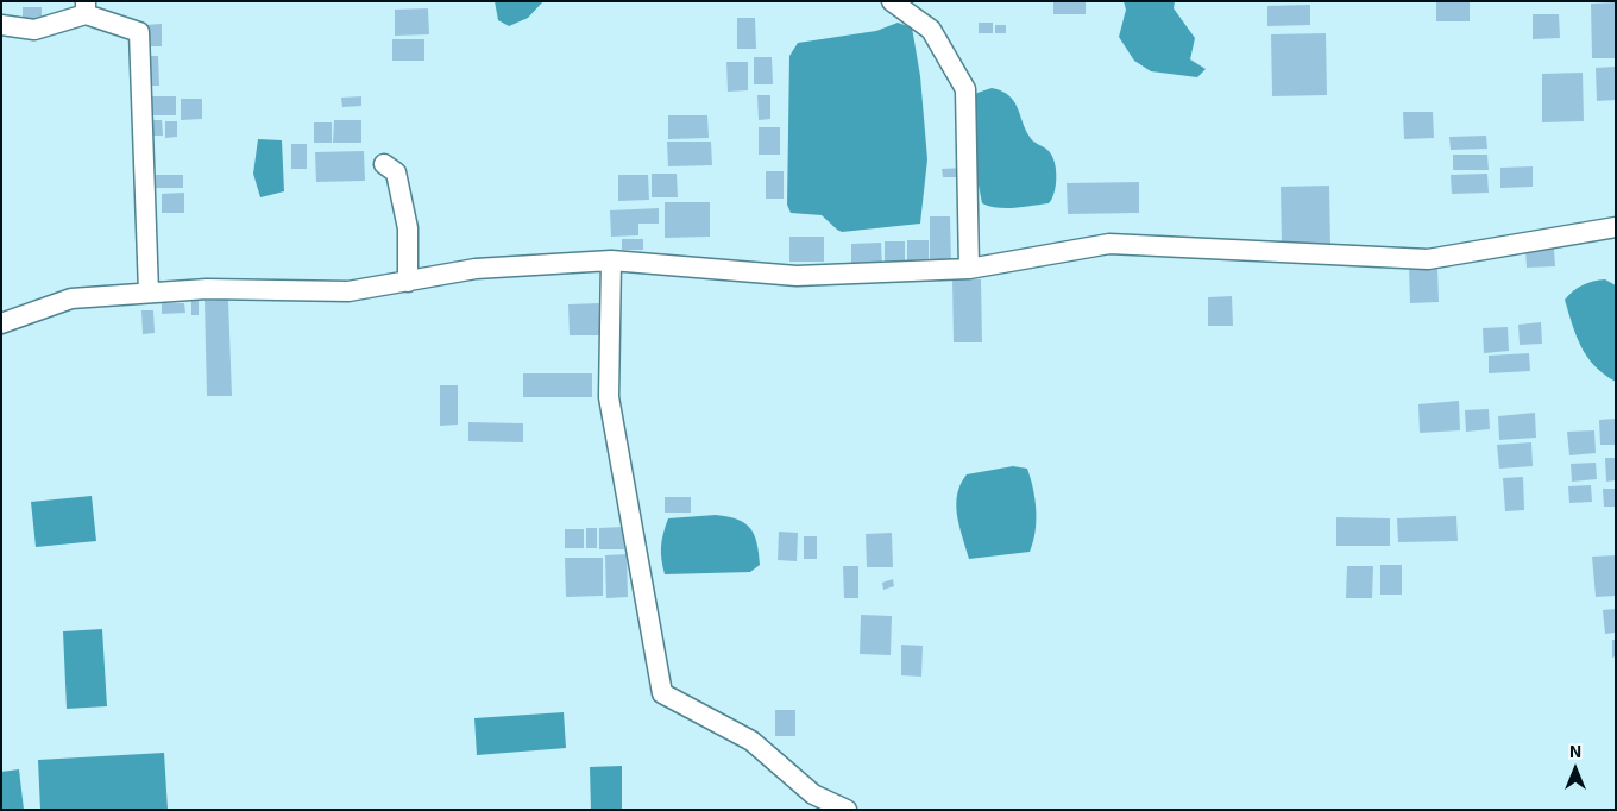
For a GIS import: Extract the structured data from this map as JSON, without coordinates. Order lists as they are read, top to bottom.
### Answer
{
  "north": "top"
}
